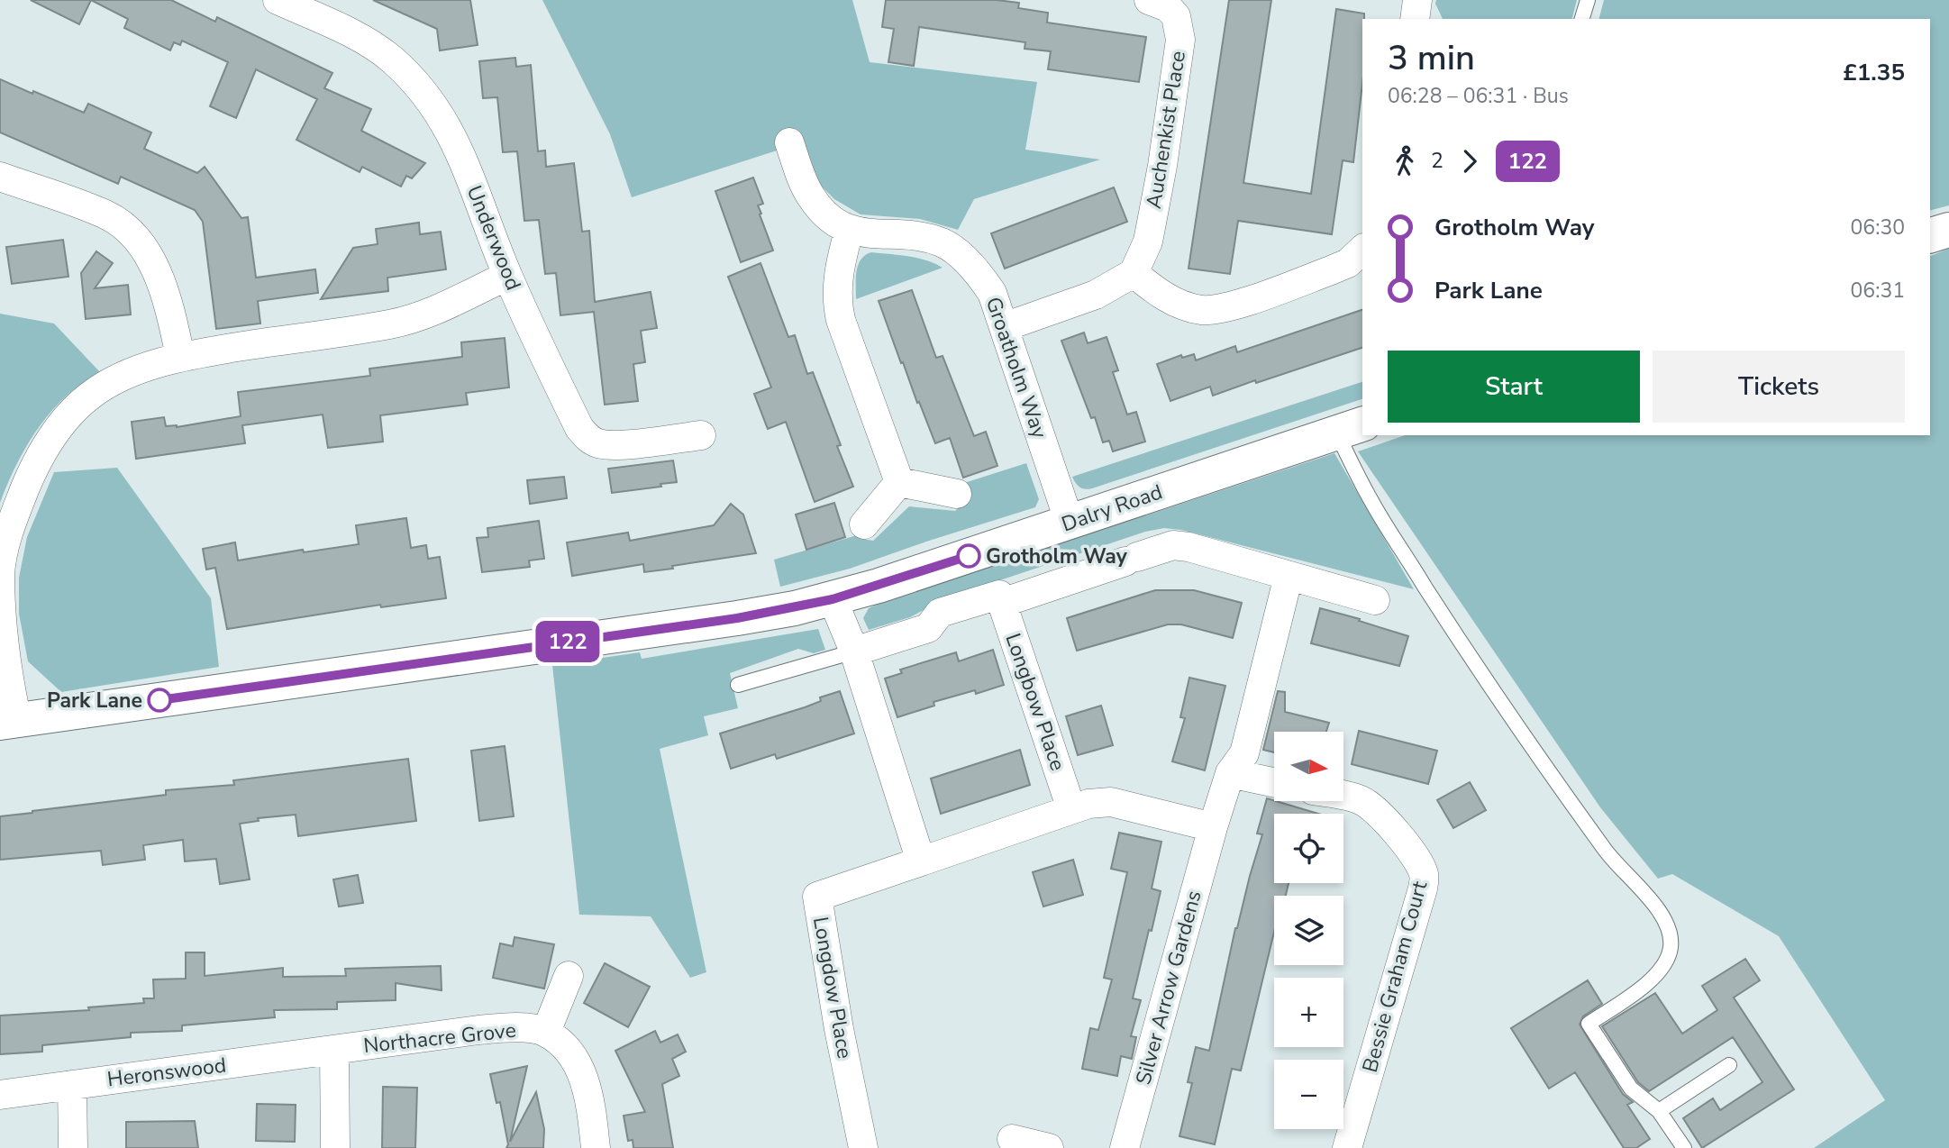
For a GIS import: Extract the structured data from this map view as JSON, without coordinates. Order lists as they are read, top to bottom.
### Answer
{
  "streets": {
    "highway": ["Dalry Road"],
    "street": [
      "Auchenkist Place",
      "Underwood",
      "Groatholm Way",
      "Longbow Place",
      "Bessie Graham Court",
      "Longdow Place",
      "Silver Arrow Gardens",
      "Northacre Grove",
      "Heronswood"
    ]
  },
  "crossings": [
    ["Groatholm Way", "Dalry Road"],
    ["Northacre Grove", "Heronswood"]
  ],
  "places": ["Grotholm Way", "Park Lane"],
  "lines": ["bus line 122"],
  "north": "right",
  "page": {
    "on_map": "122",
    "heading": ["3 min", "06:28 – 06:31 · Bus", "£1.35"],
    "legs": ["2", "122"],
    "list": [
      {
        "name": "Grotholm Way",
        "value": "06:30"
      },
      {
        "name": "Park Lane",
        "value": "06:31"
      }
    ],
    "buttons": ["Start", "Tickets"],
    "map_buttons": ["+", "−"]
  }
}
